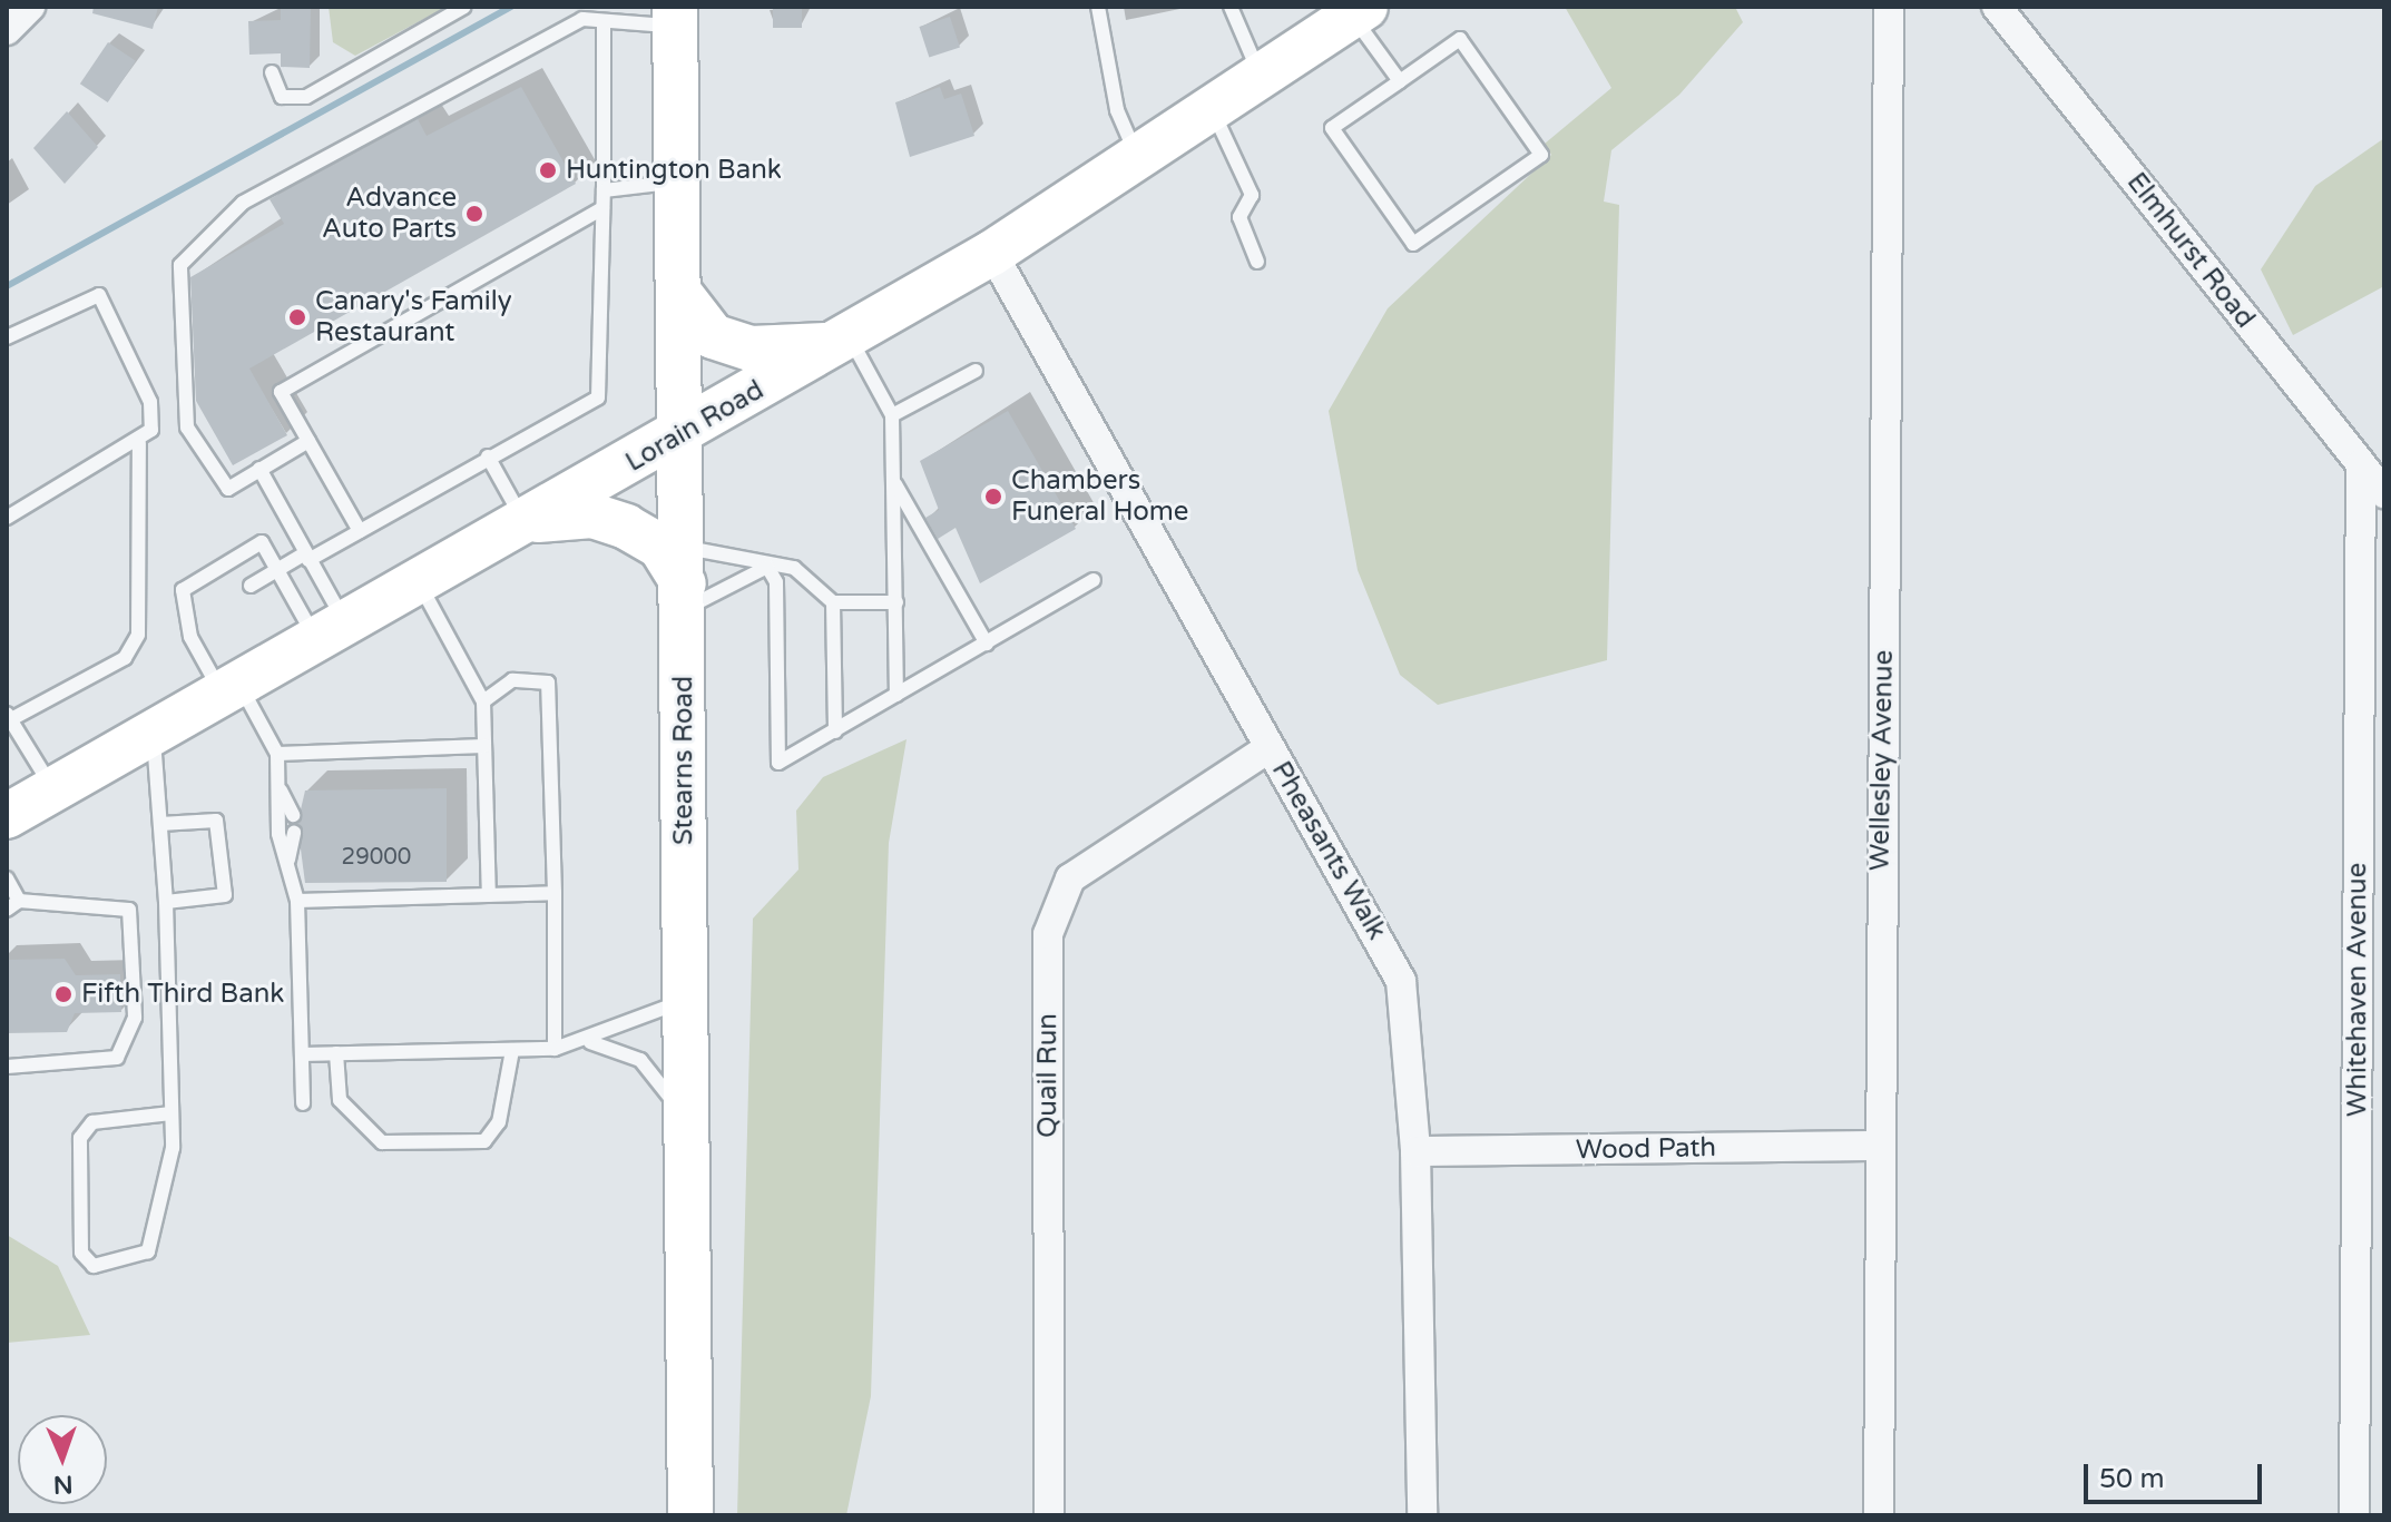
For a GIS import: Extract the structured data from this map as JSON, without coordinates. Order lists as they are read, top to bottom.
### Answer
{
  "streets": {
    "main road": ["Lorain Road", "Stearns Road"],
    "street": [
      "Elmhurst Road",
      "Wellesley Avenue",
      "Pheasants Walk",
      "Whitehaven Avenue",
      "Quail Run",
      "Wood Path"
    ]
  },
  "crossings": [
    ["Elmhurst Road", "Whitehaven Avenue"],
    ["Lorain Road", "Stearns Road"],
    ["Lorain Road", "Pheasants Walk"],
    ["Wellesley Avenue", "Wood Path"],
    ["Pheasants Walk", "Quail Run"],
    ["Pheasants Walk", "Wood Path"]
  ],
  "places": [
    "Huntington Bank",
    "Advance Auto Parts",
    "Canary's Family Restaurant",
    "Chambers Funeral Home",
    "Fifth Third Bank"
  ],
  "house_numbers": ["29000"],
  "scale_bar": "50 m",
  "north": "bottom"
}
